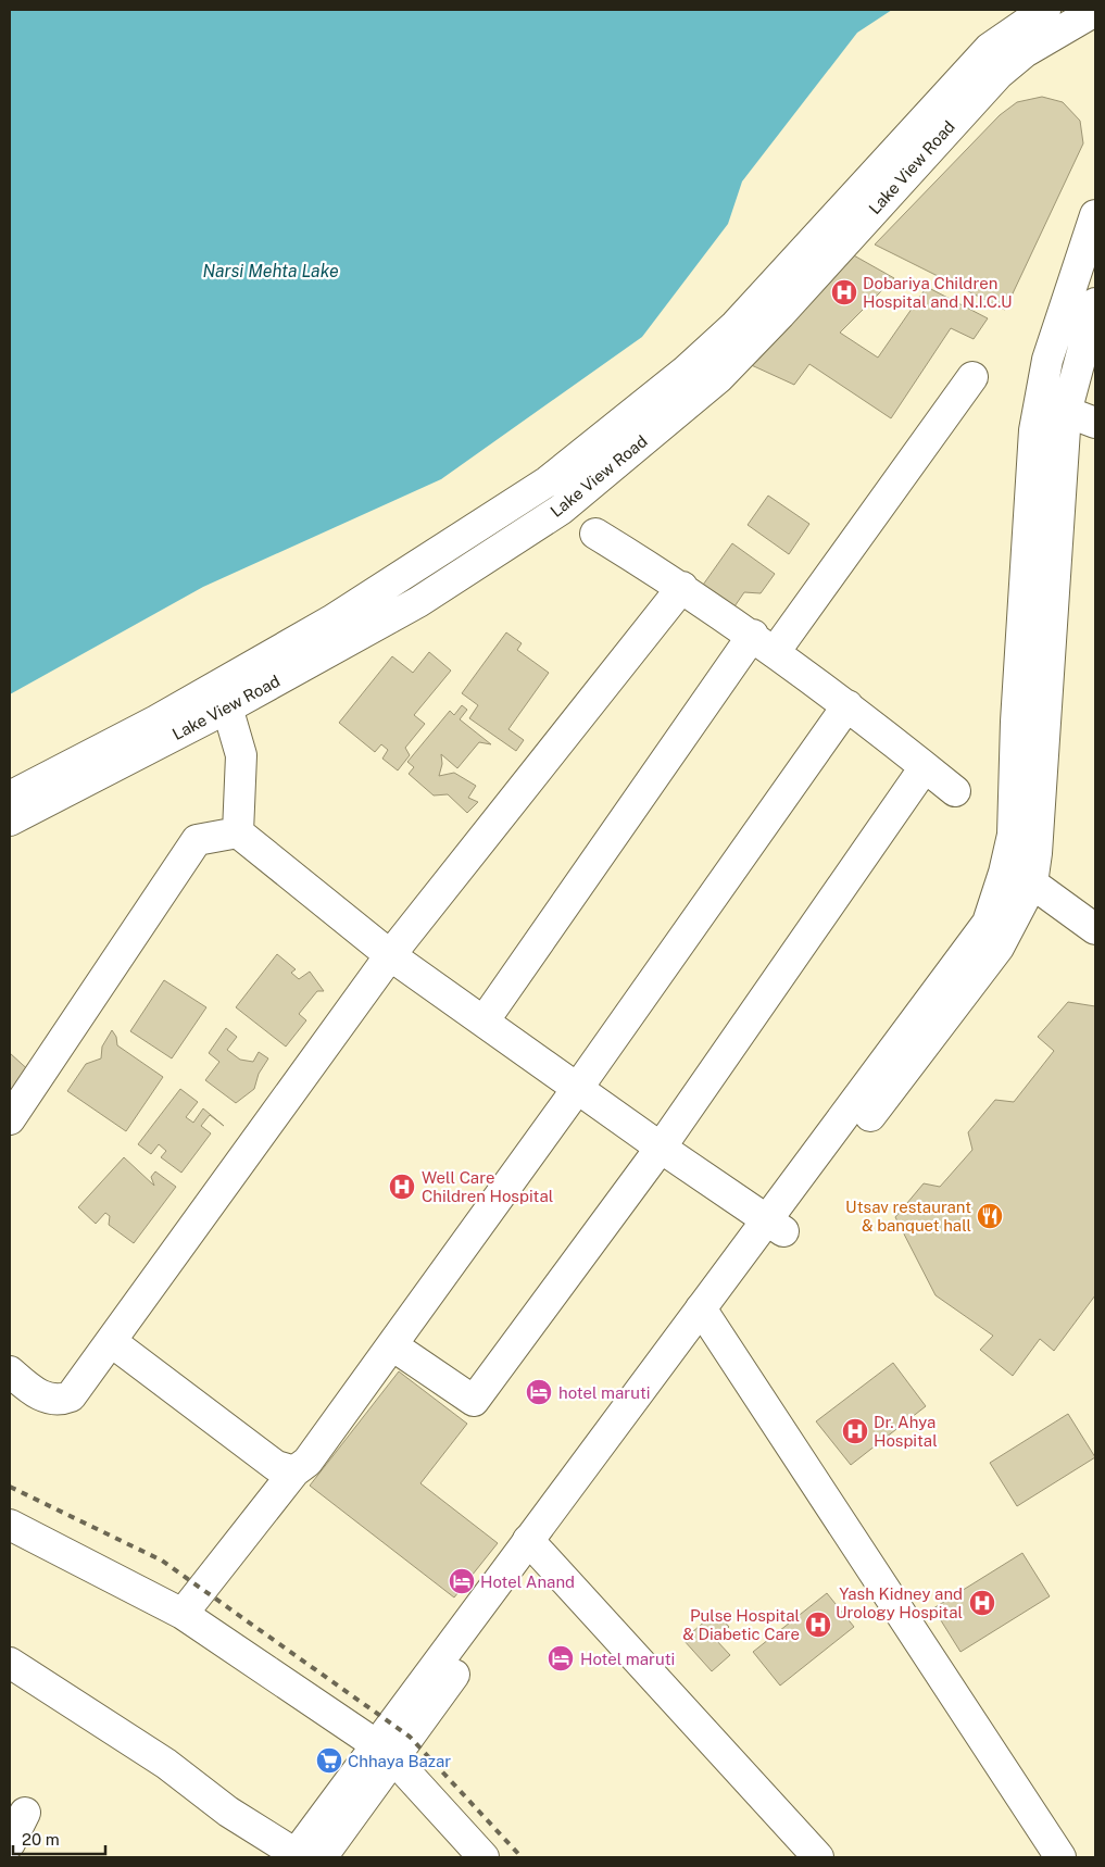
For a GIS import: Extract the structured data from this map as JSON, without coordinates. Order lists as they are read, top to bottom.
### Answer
{
  "streets": {
    "street": ["Lake View Road"]
  },
  "water": ["Narsi Mehta Lake"],
  "places": {
    "hospital": [
      "Dobariya Children Hospital and N.I.C.U",
      "Well Care Children Hospital",
      "Dr. Ahya Hospital",
      "Yash Kidney and Urology Hospital",
      "Pulse Hospital & Diabetic Care"
    ],
    "restaurant": ["Utsav restaurant & banquet hall"],
    "hotel": ["hotel maruti", "Hotel Anand", "Hotel maruti"],
    "supermarket": ["Chhaya Bazar"]
  },
  "scale_bar": "20 m"
}
